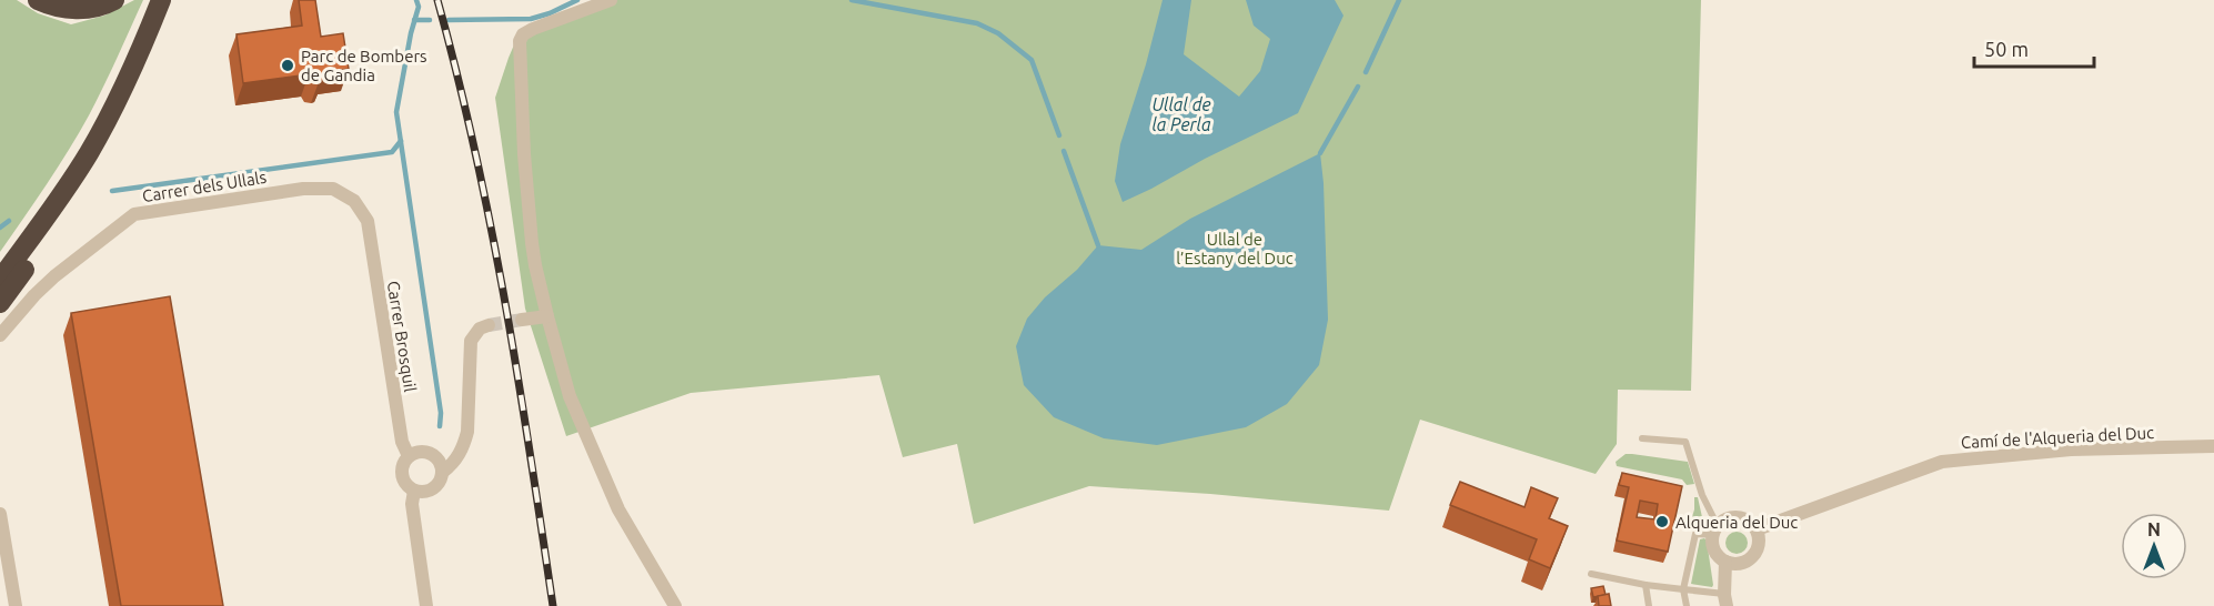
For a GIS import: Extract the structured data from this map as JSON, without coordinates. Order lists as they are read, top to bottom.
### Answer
{
  "streets": {
    "street": ["Carrer dels Ullals", "Carrer Brosquil", "Camí de l'Alqueria del Duc"]
  },
  "crossings": [
    ["Carrer dels Ullals", "Carrer Brosquil"]
  ],
  "water": ["Ullal de la Perla"],
  "parks": ["Ullal de l’Estany del Duc"],
  "places": ["Parc de Bombers de Gandia", "Alqueria del Duc"],
  "scale_bar": "50 m",
  "north": "top"
}
